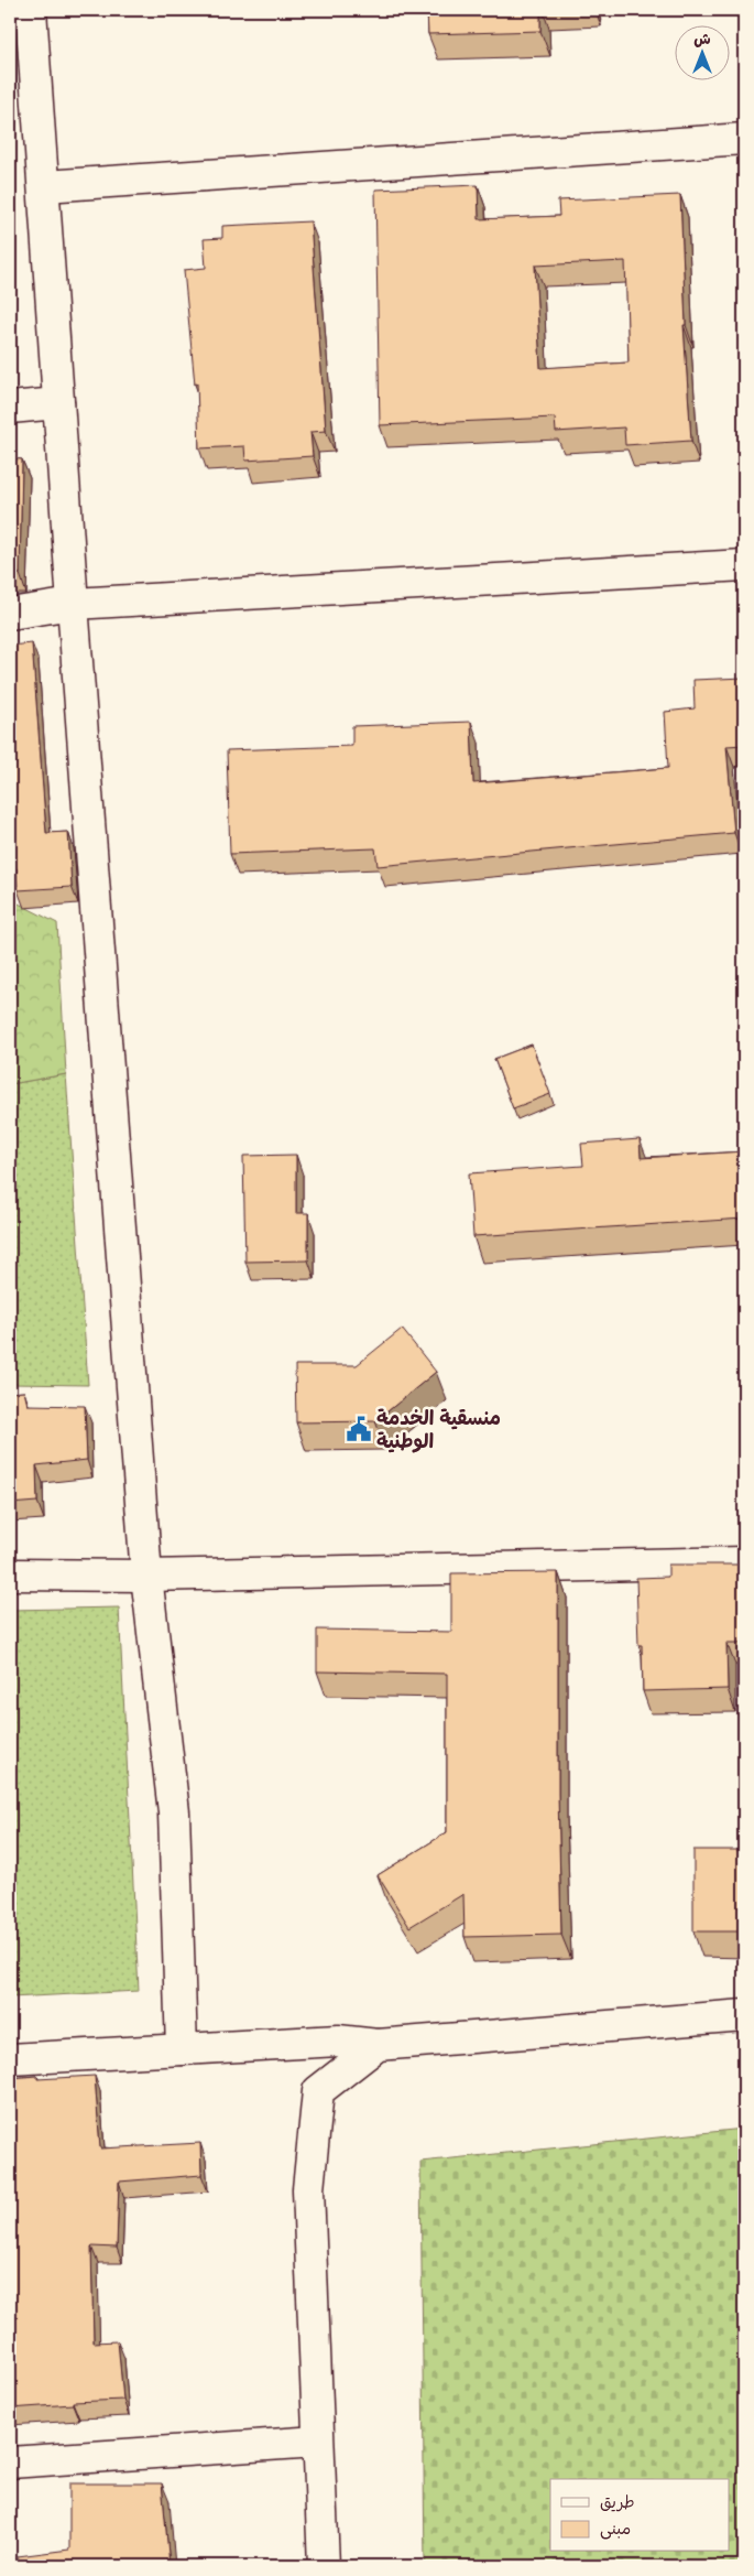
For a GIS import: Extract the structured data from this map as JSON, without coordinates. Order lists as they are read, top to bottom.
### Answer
{
  "places": {
    "public building": ["منسقية الخدمة الوطنية"]
  },
  "legend": ["طريق", "مبنى"],
  "north": "top"
}
